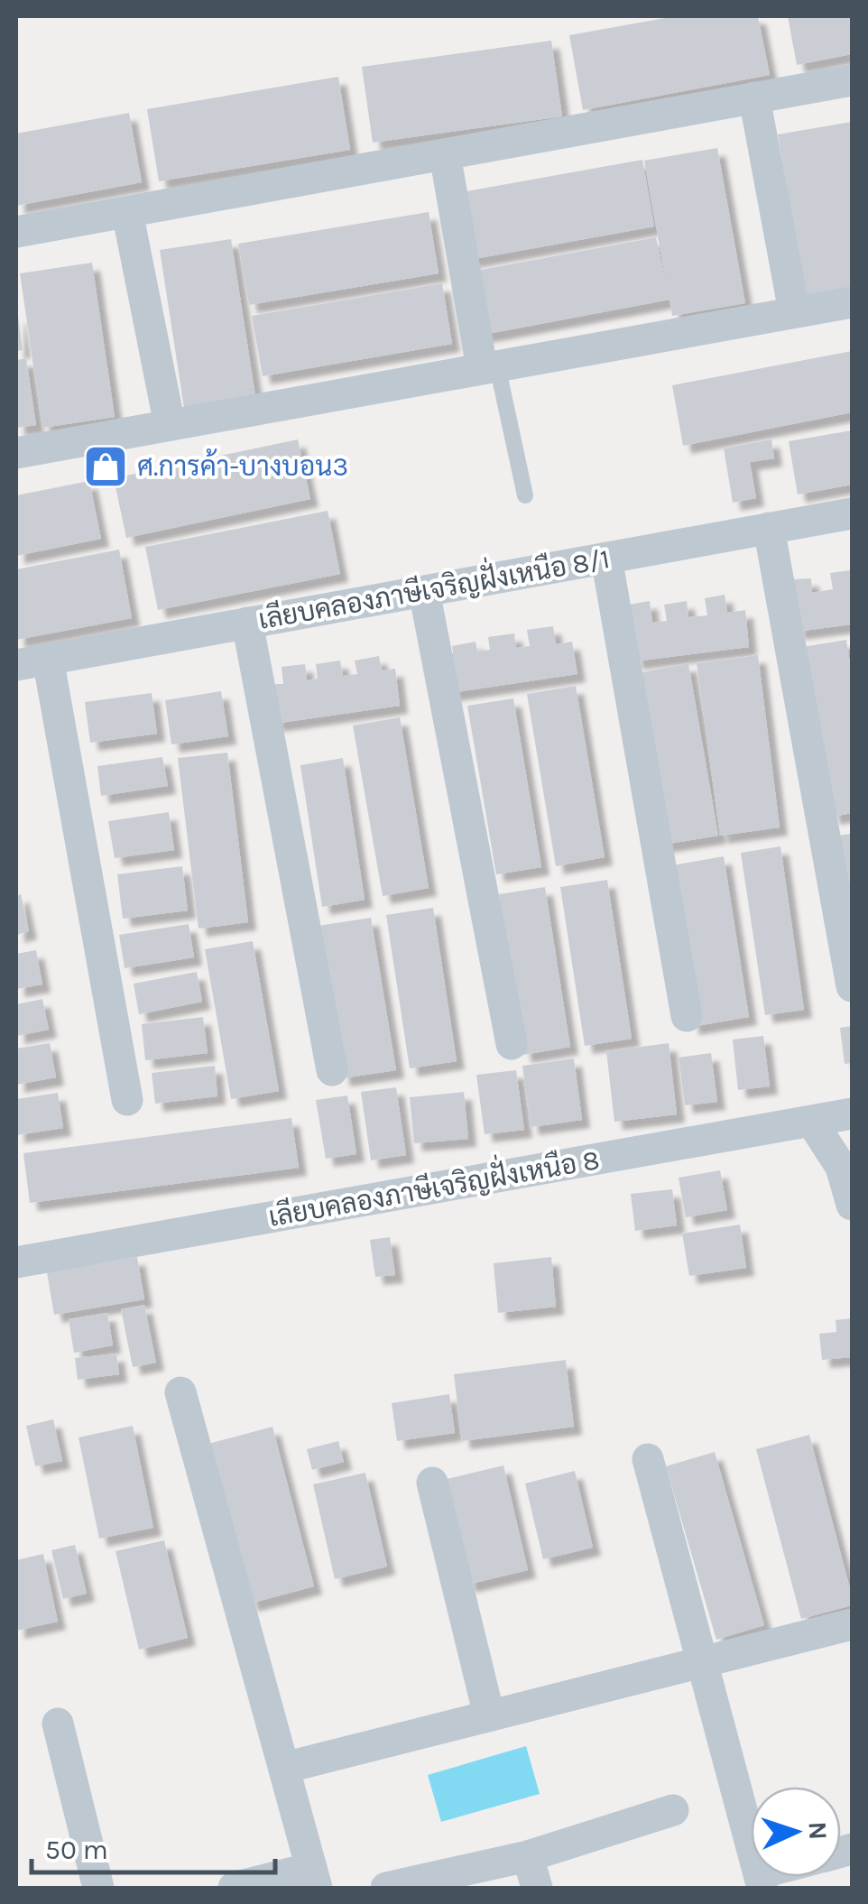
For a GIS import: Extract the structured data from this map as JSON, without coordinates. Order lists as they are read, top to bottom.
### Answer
{
  "streets": {
    "street": ["เลียบคลองภาษีเจริญฝั่งเหนือ 8/1", "เลียบคลองภาษีเจริญฝั่งเหนือ 8"]
  },
  "places": {
    "shop": ["ศ.การค้า-บางบอน3"]
  },
  "scale_bar": "50 m",
  "north": "right"
}
